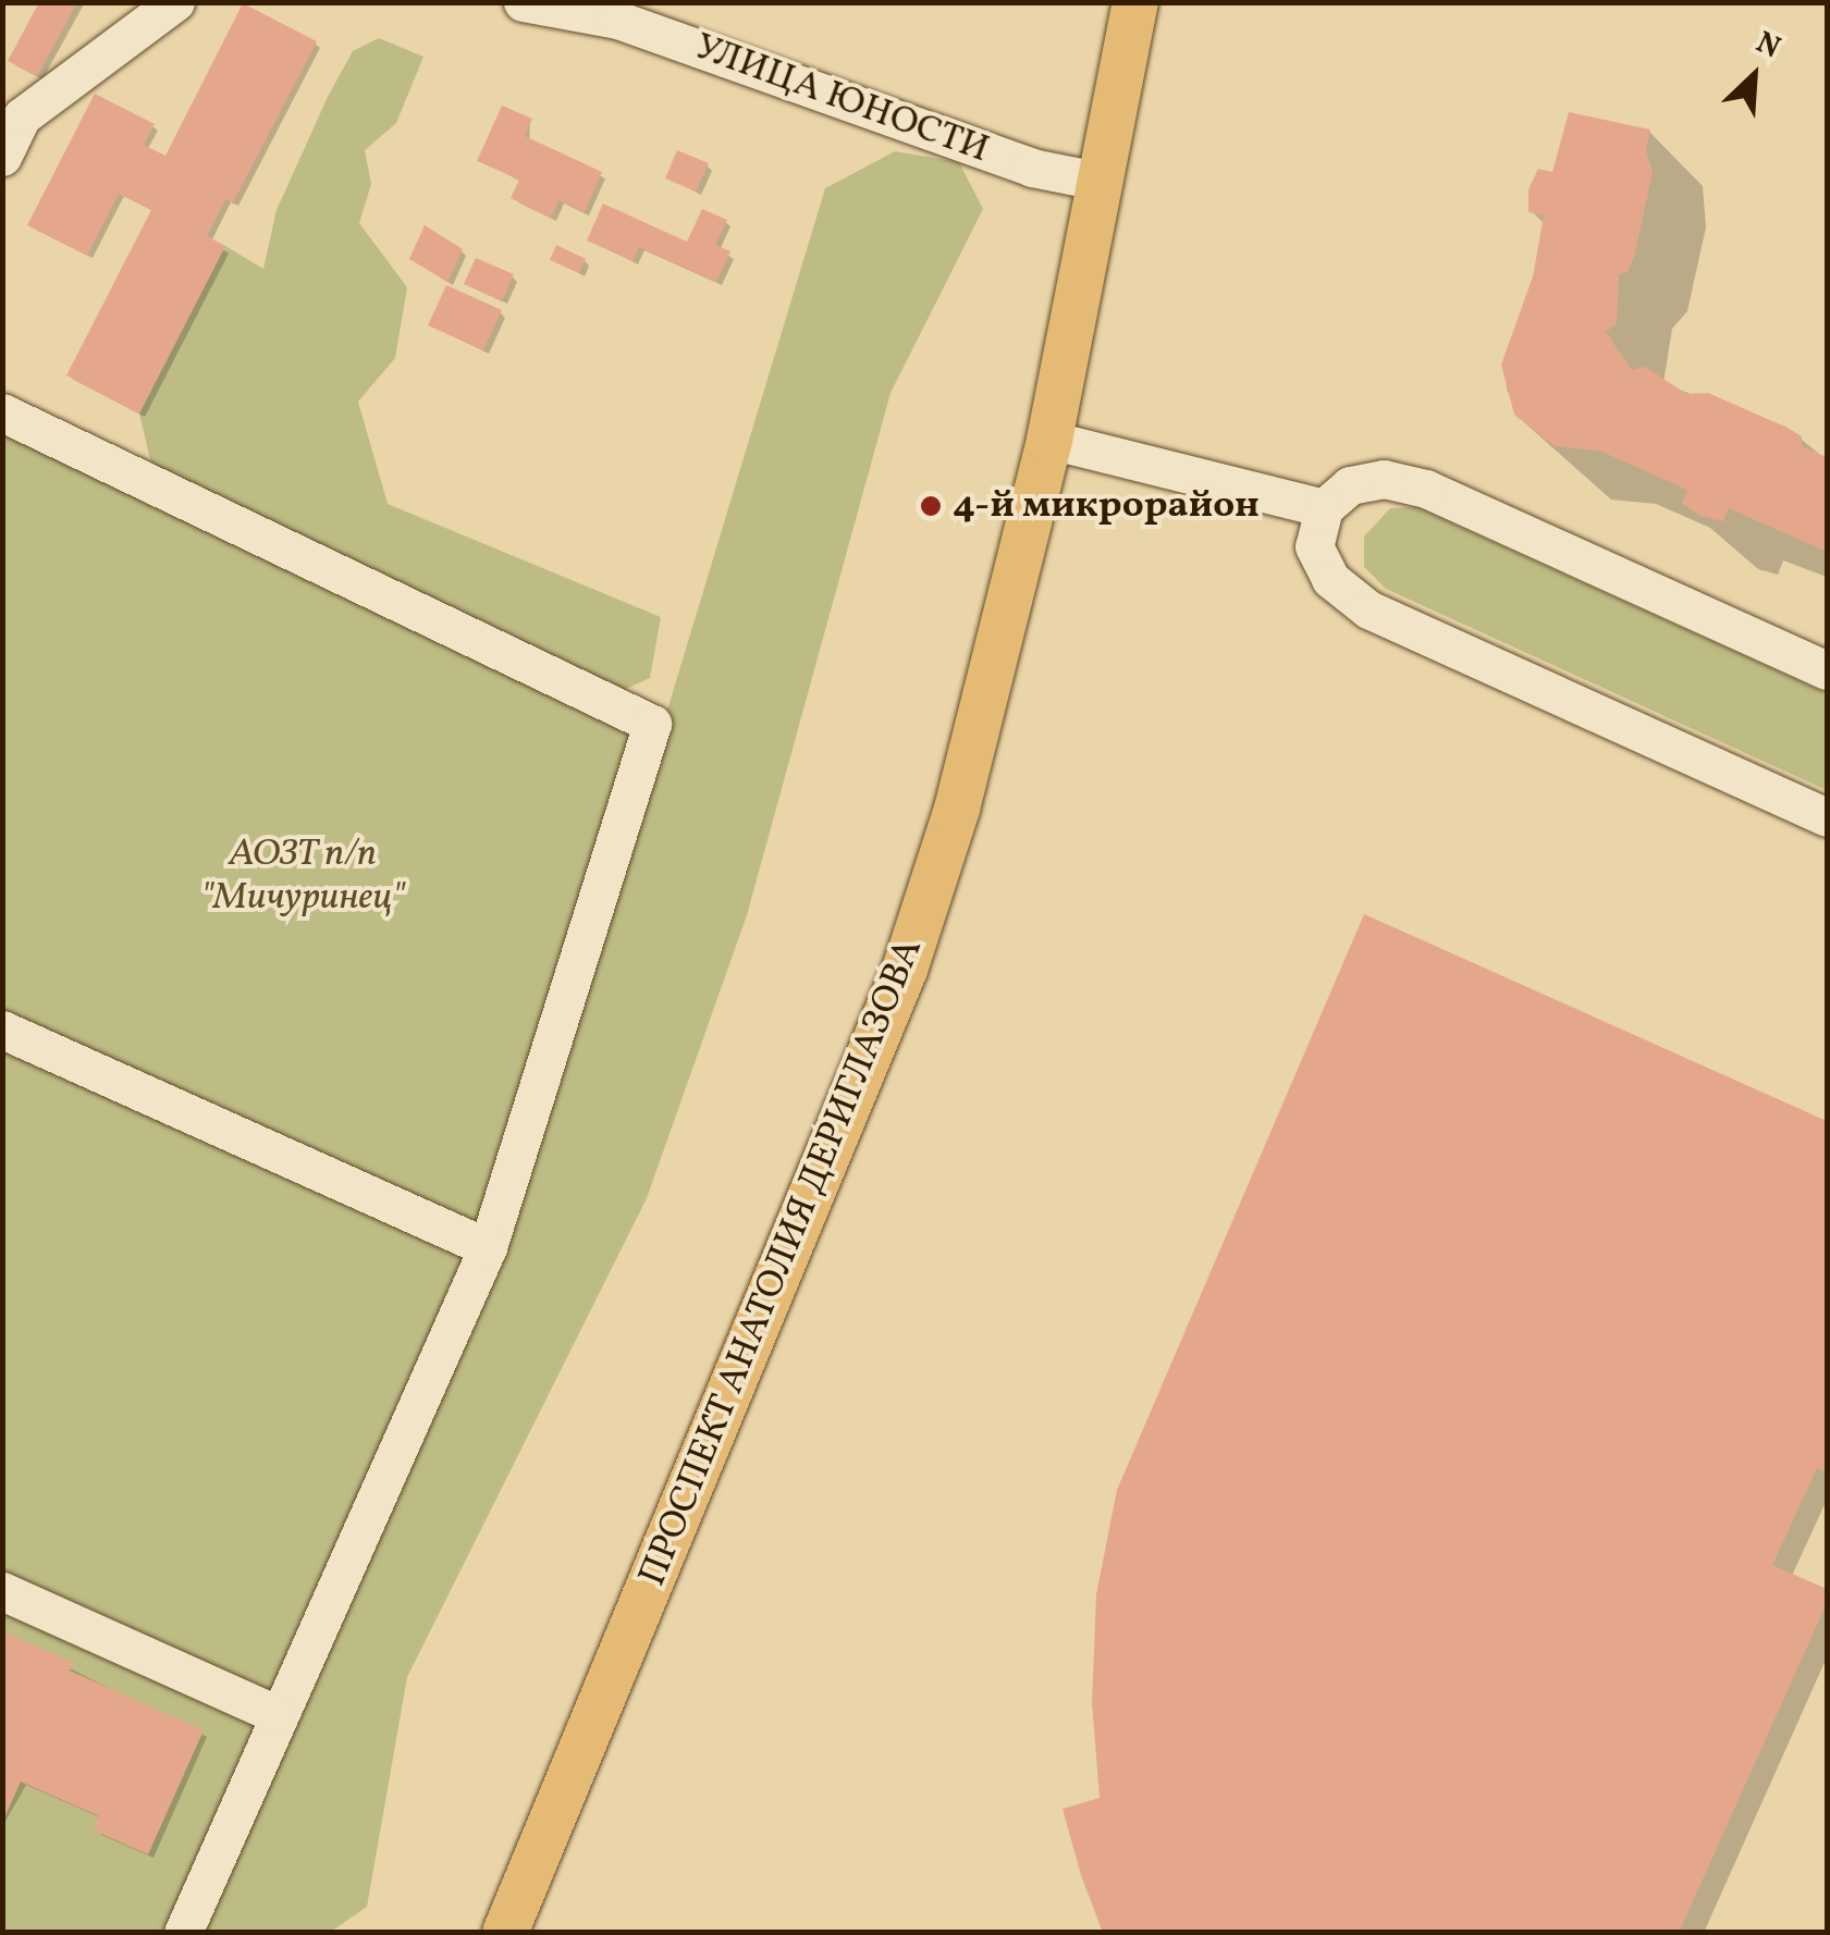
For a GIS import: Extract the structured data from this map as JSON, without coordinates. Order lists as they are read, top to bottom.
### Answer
{
  "streets": {
    "main road": ["ПРОСПЕКТ АНАТОЛИЯ ДЕРИГЛАЗОВА"],
    "street": ["УЛИЦА ЮНОСТИ"]
  },
  "crossings": [
    ["УЛИЦА ЮНОСТИ", "ПРОСПЕКТ АНАТОЛИЯ ДЕРИГЛАЗОВА"]
  ],
  "parks": ["АОЗТ п/п \"Мичуринец\""],
  "places": ["4-й микрорайон"],
  "north": "top right"
}
